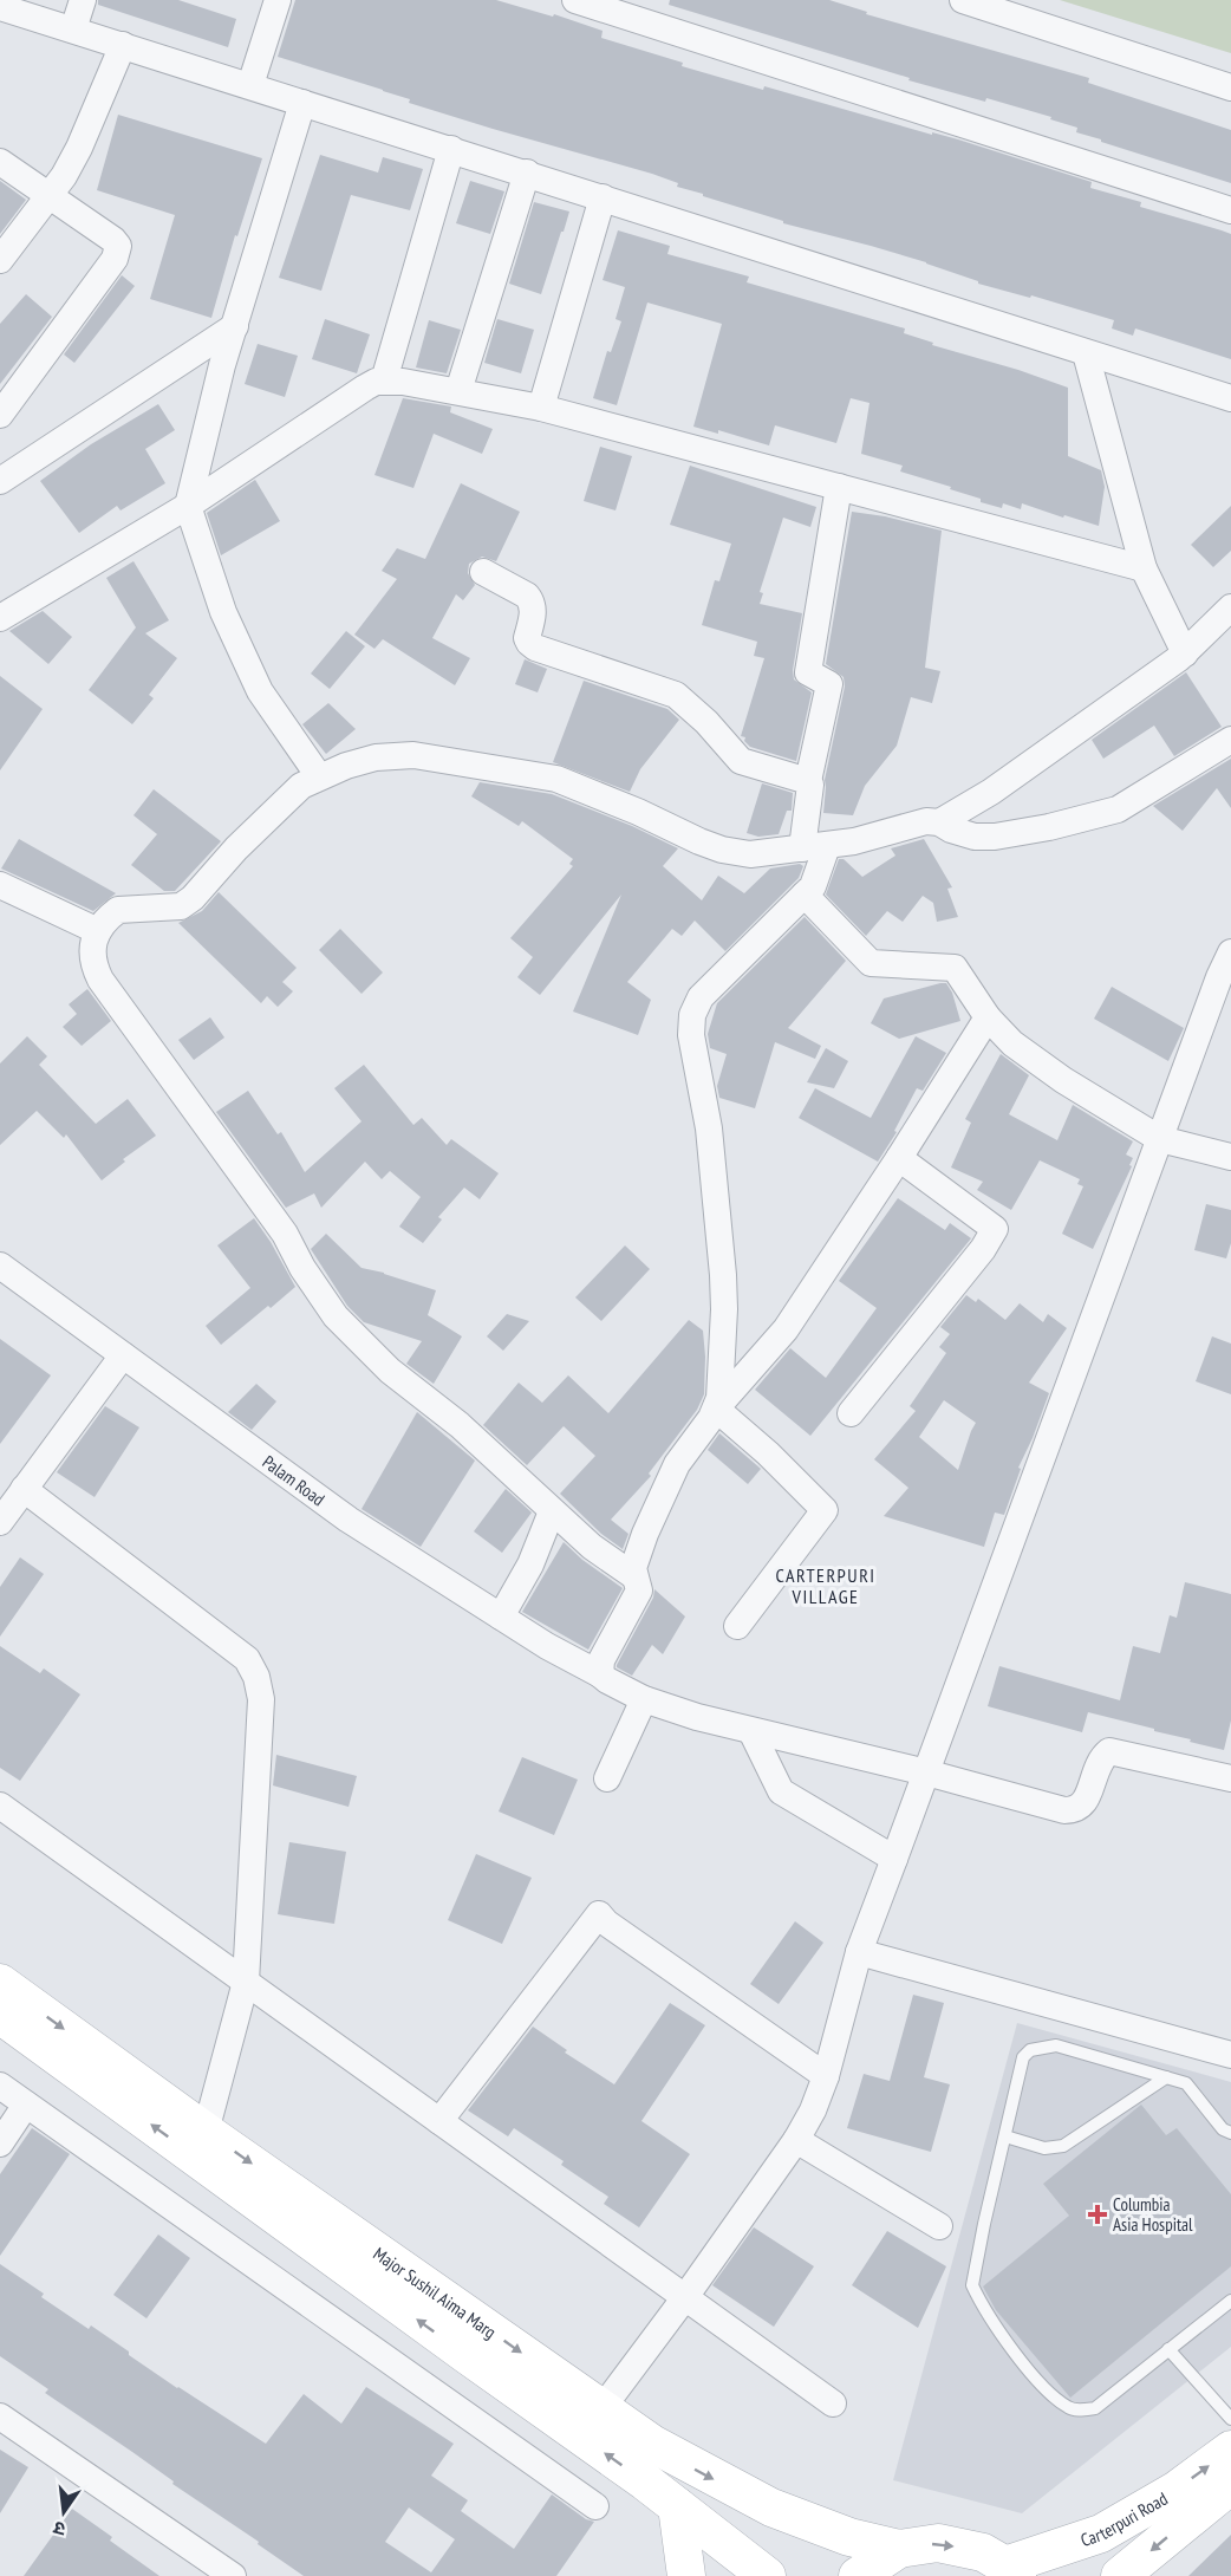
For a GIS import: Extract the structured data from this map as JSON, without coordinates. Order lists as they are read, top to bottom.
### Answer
{
  "streets": {
    "street": ["Palam Road", "Major Sushil Aima Marg", "Carterpuri Road"]
  },
  "districts": ["CARTERPURI VILLAGE"],
  "places": {
    "health": ["Columbia Asia Hospital"]
  },
  "north": "bottom"
}
